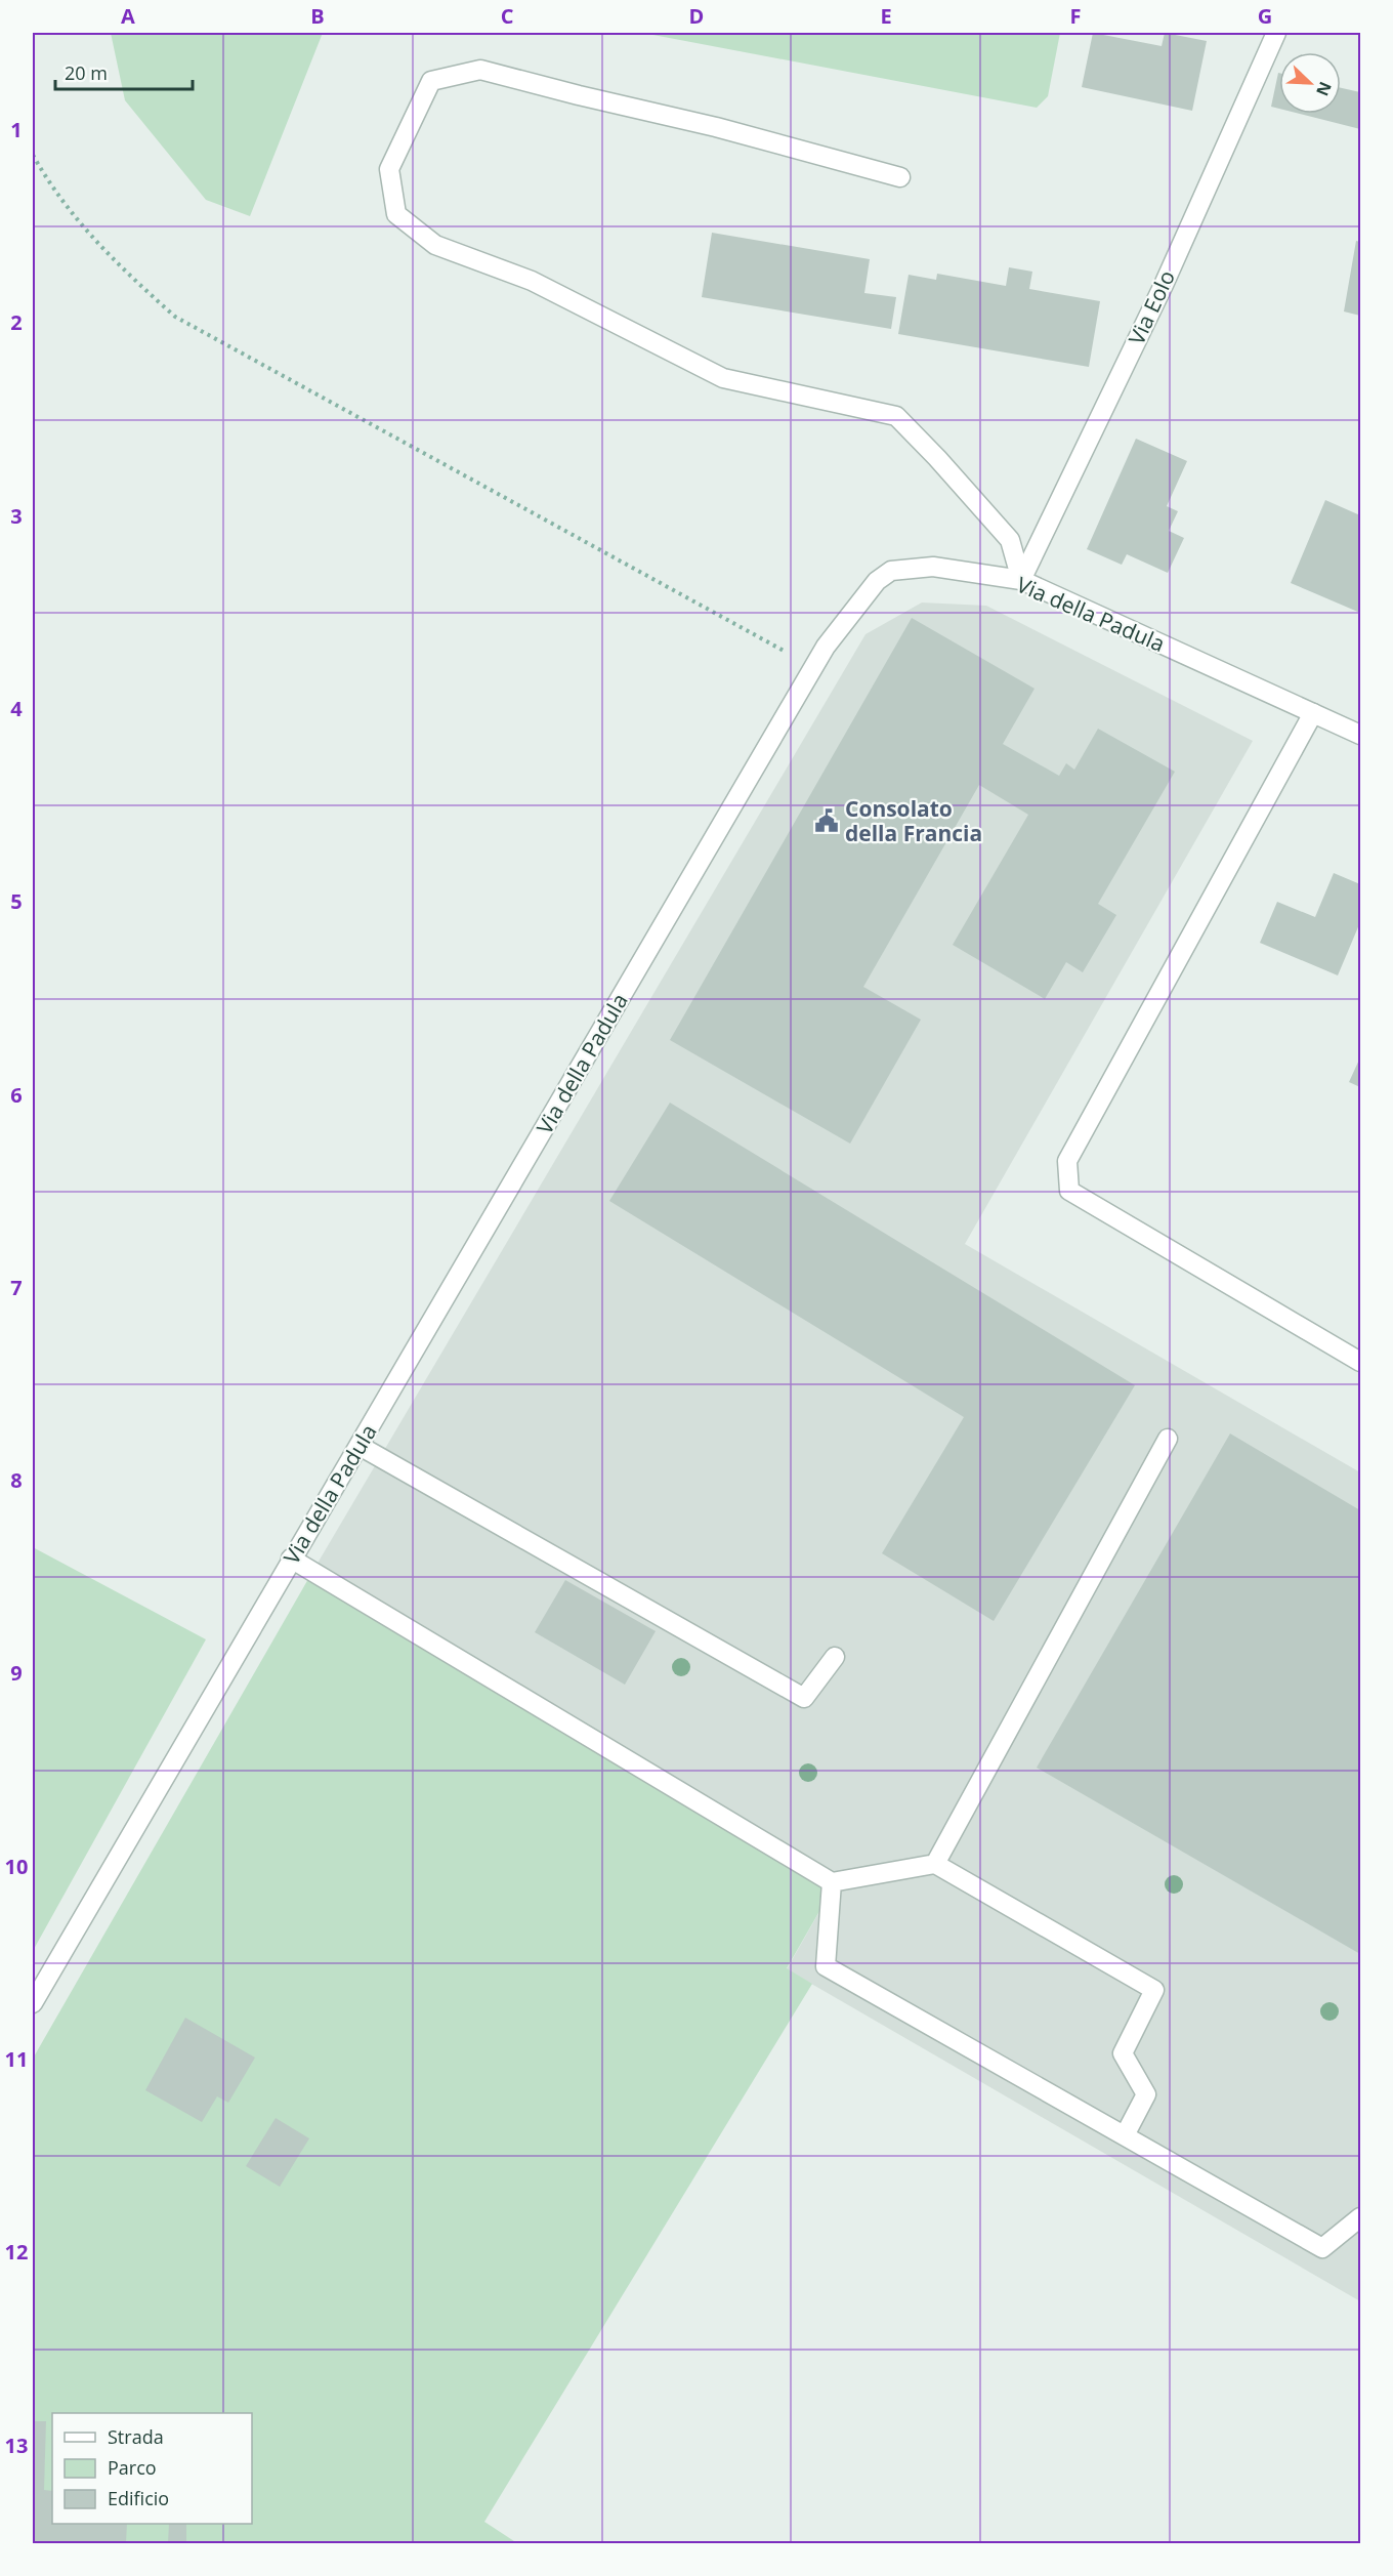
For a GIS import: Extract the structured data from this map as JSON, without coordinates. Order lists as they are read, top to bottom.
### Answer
{
  "streets": {
    "street": ["Via Eolo", "Via della Padula"]
  },
  "crossings": [
    ["Via Eolo", "Via della Padula"]
  ],
  "places": {
    "public building": ["Consolato della Francia"]
  },
  "legend": ["Strada", "Parco", "Edificio"],
  "scale_bar": "20 m",
  "north": "bottom right",
  "grid": {
    "columns": [
      "A",
      "B",
      "C",
      "D",
      "E",
      "F",
      "G"
    ],
    "rows": [
      "1",
      "2",
      "3",
      "4",
      "5",
      "6",
      "7",
      "8",
      "9",
      "10",
      "11",
      "12",
      "13"
    ]
  }
}
